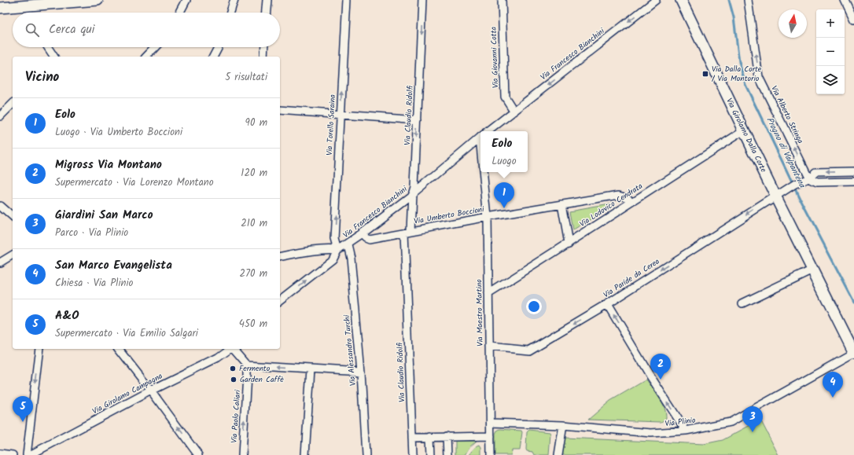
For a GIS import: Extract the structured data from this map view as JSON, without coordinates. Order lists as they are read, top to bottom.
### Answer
{
  "streets": {
    "street": [
      "Via Francesco Bianchini",
      "Via Giovanni Cotta",
      "Via Alberto Stringa",
      "Via Claudio Ridolfi",
      "Via Torello Saraina",
      "Via Girolamo Dalla Corte",
      "Via Lodovico Cendrata",
      "Via Umberto Boccioni",
      "Via Paride da Cerea",
      "Via Maestro Martino",
      "Via Alessandro Turchi",
      "Via Girolamo Campagna",
      "Via Paolo Caliari",
      "Via Plinio"
    ]
  },
  "crossings": [
    ["Via Francesco Bianchini", "Via Giovanni Cotta"],
    ["Via Francesco Bianchini", "Via Claudio Ridolfi"],
    ["Via Francesco Bianchini", "Via Torello Saraina"],
    ["Via Francesco Bianchini", "Via Umberto Boccioni"],
    ["Via Francesco Bianchini", "Via Alessandro Turchi"],
    ["Via Alberto Stringa", "Via Paride da Cerea"],
    ["Via Claudio Ridolfi", "Via Umberto Boccioni"],
    ["Via Girolamo Dalla Corte", "Via Lodovico Cendrata"],
    ["Via Girolamo Dalla Corte", "Via Paride da Cerea"],
    ["Via Girolamo Dalla Corte", "Via Plinio"],
    ["Via Lodovico Cendrata", "Via Umberto Boccioni"],
    ["Via Lodovico Cendrata", "Via Maestro Martino"],
    ["Via Umberto Boccioni", "Via Maestro Martino"],
    ["Via Paride da Cerea", "Via Maestro Martino"],
    ["Via Maestro Martino", "Via Plinio"]
  ],
  "one_way": [
    "Via Alberto Stringa",
    "Via Claudio Ridolfi",
    "Via Torello Saraina",
    "Via Paride da Cerea"
  ],
  "water": ["Progno di Valpantena"],
  "places": {
    "transit": ["Via Dalla Corte / Via Montorio"],
    "other": ["Fermento", "Garden Caffè"]
  },
  "north": "top",
  "page": {
    "map_buttons": ["+", "−"],
    "search": "Cerca qui",
    "heading": ["Vicino", "5 risultati"],
    "list": [
      {
        "mark": "1",
        "name": "Eolo",
        "note": "Luogo · Via Umberto Boccioni",
        "value": "90 m"
      },
      {
        "mark": "2",
        "name": "Migross Via Montano",
        "note": "Supermercato · Via Lorenzo Montano",
        "value": "120 m"
      },
      {
        "mark": "3",
        "name": "Giardini San Marco",
        "note": "Parco · Via Plinio",
        "value": "210 m"
      },
      {
        "mark": "4",
        "name": "San Marco Evangelista",
        "note": "Chiesa · Via Plinio",
        "value": "270 m"
      },
      {
        "mark": "5",
        "name": "A&O",
        "note": "Supermercato · Via Emilio Salgari",
        "value": "450 m"
      }
    ],
    "popup": ["Eolo", "Luogo"],
    "pins": [
      "1",
      "2",
      "4",
      "5",
      "3"
    ]
  }
}
